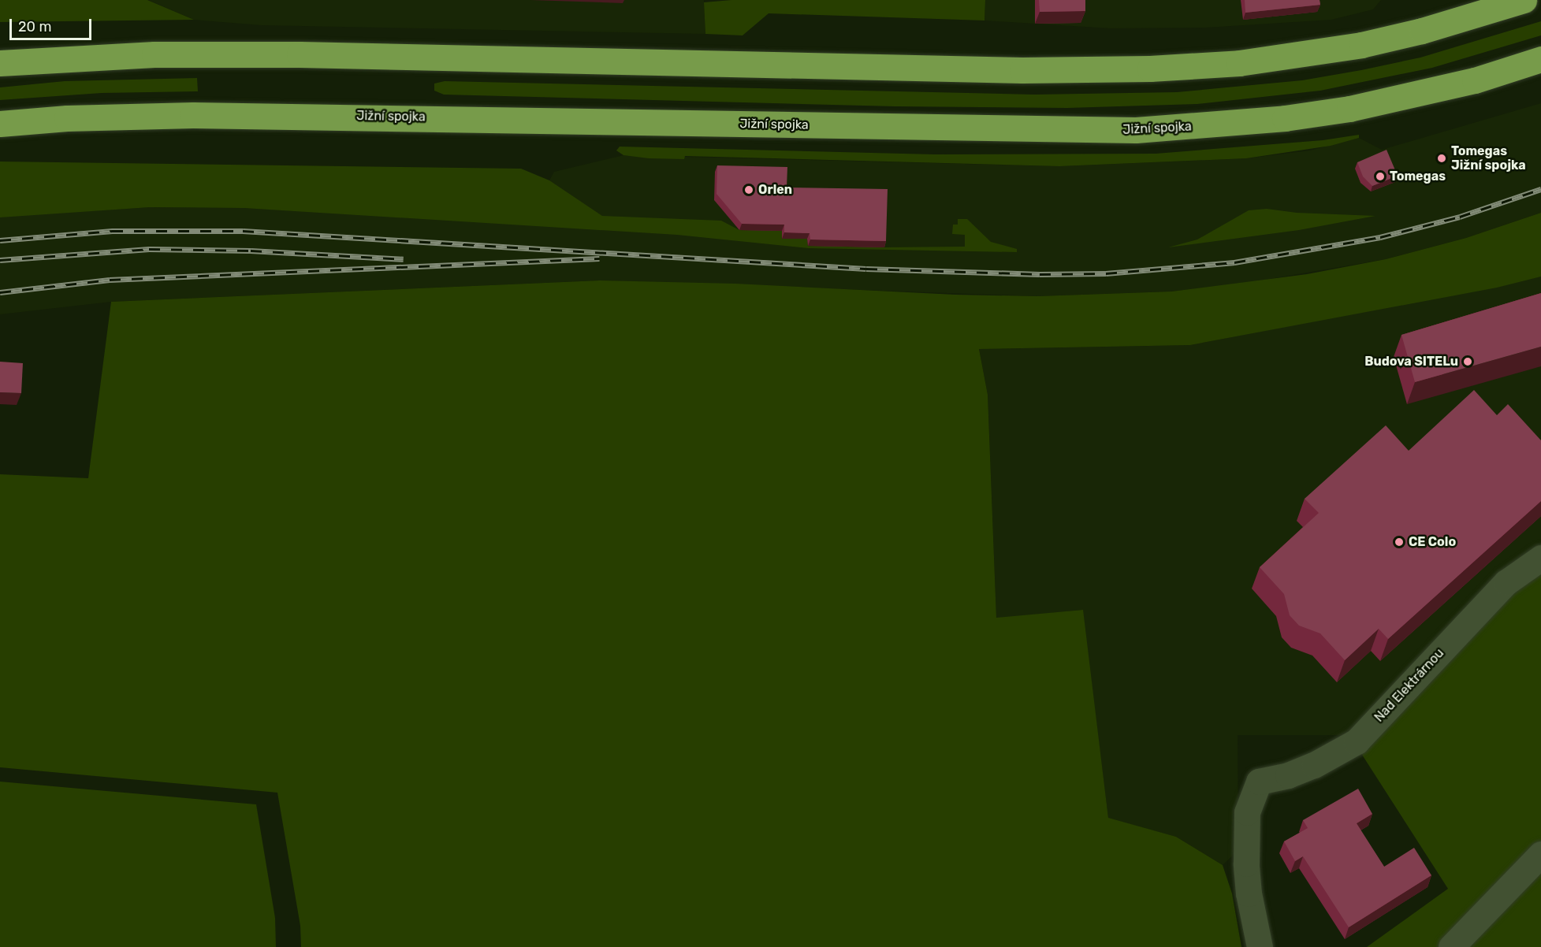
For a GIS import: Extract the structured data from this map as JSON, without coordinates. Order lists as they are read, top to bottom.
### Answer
{
  "streets": {
    "highway": ["Jižní spojka"],
    "street": ["Nad Elektrárnou"]
  },
  "places": [
    "Tomegas Jižní spojka",
    "Tomegas",
    "Orlen",
    "Budova SITELu",
    "CE Colo"
  ],
  "scale_bar": "20 m"
}
